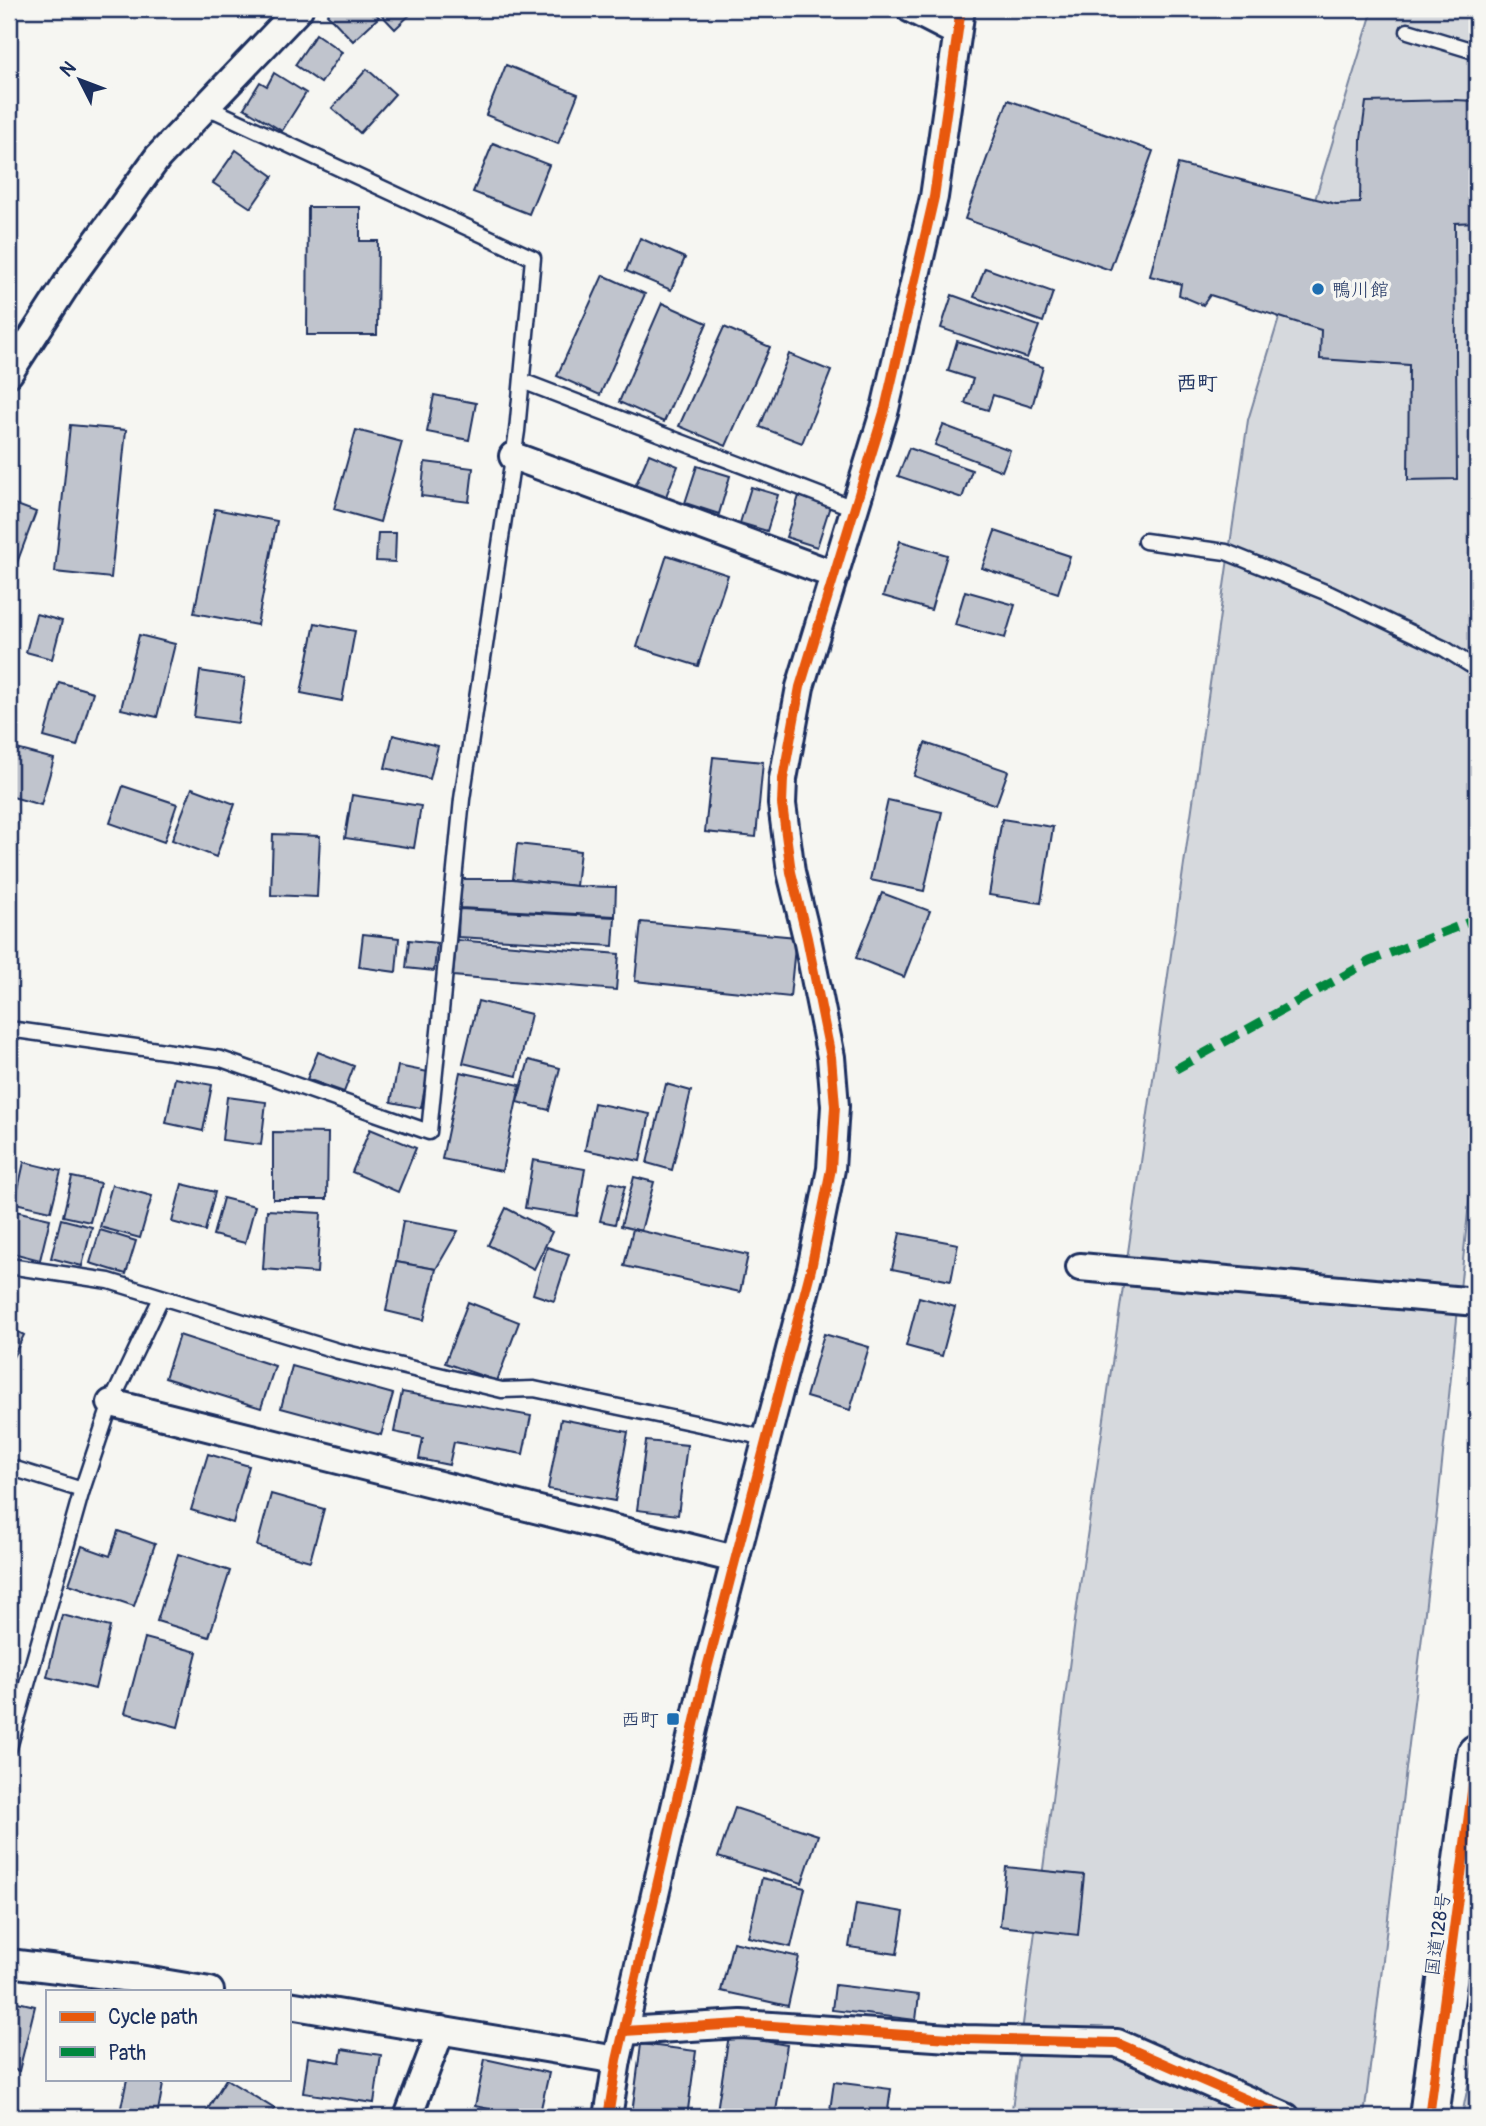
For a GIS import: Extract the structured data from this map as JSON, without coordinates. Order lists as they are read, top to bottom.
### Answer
{
  "streets": {
    "highway": ["国道128号"]
  },
  "districts": ["西町"],
  "places": {
    "other": ["鴨川館"],
    "transit": ["西町"]
  },
  "legend": ["Cycle path", "Path"],
  "north": "top left"
}
